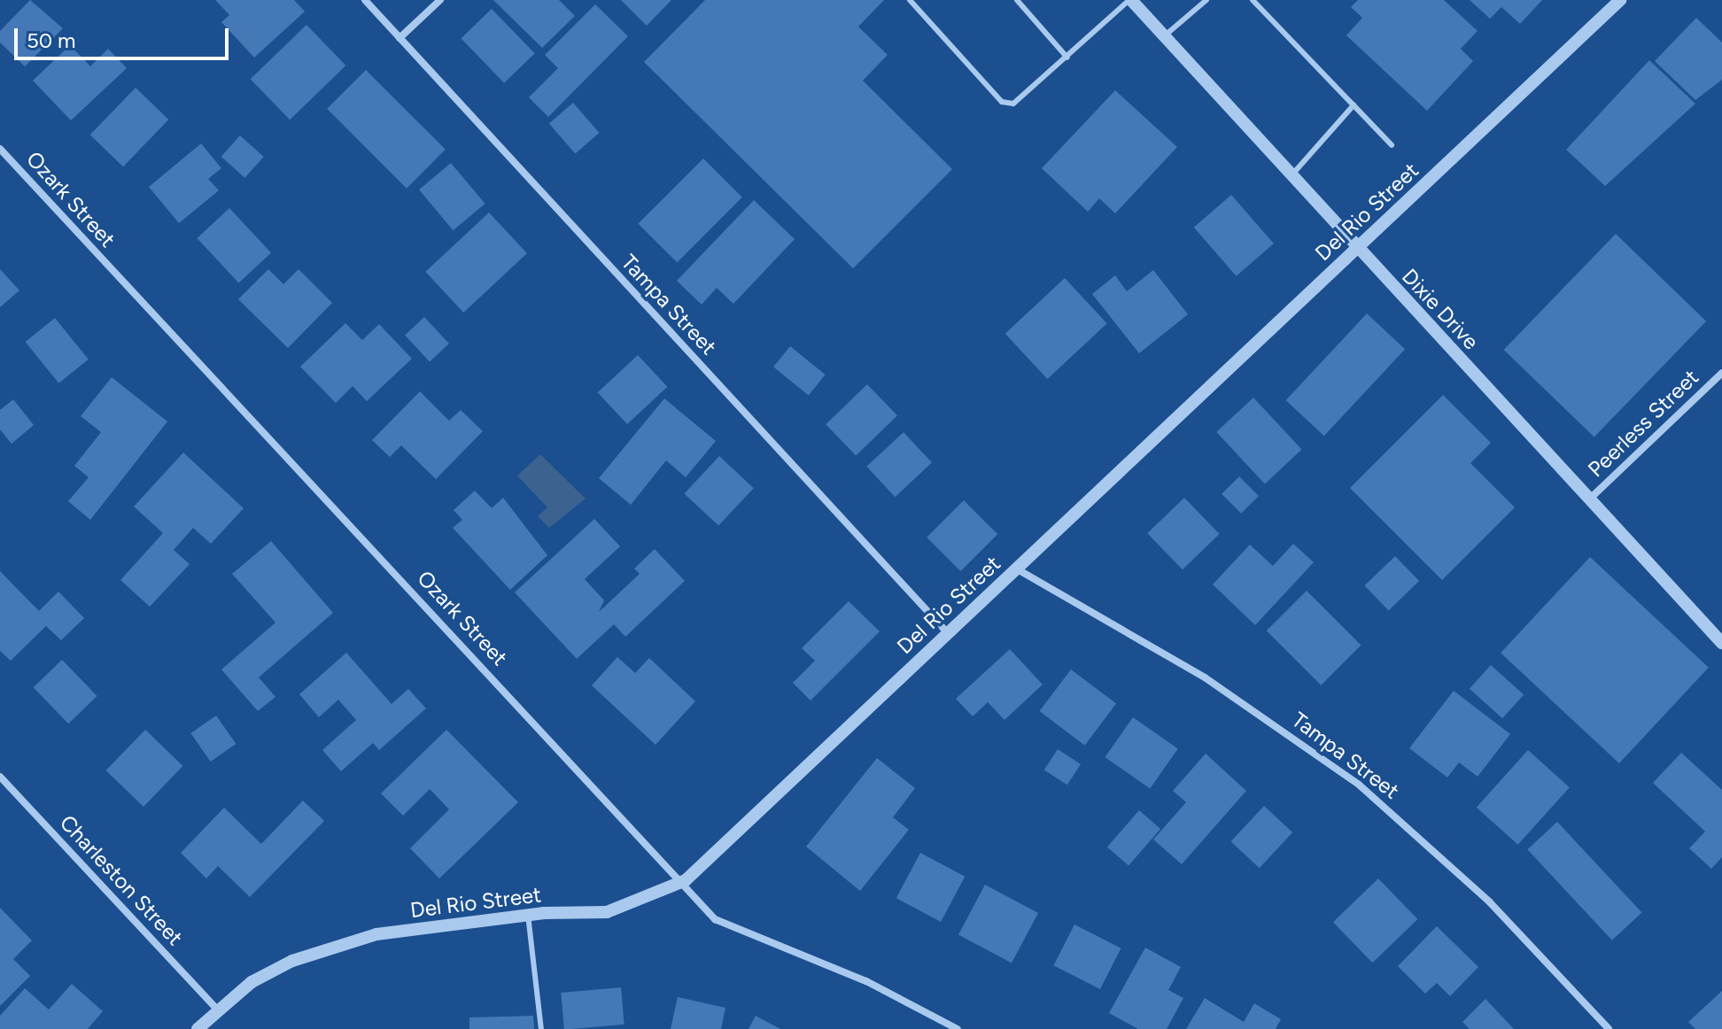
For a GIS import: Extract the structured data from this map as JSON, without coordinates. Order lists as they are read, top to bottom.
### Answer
{
  "streets": {
    "street": [
      "Ozark Street",
      "Del Rio Street",
      "Tampa Street",
      "Dixie Drive",
      "Peerless Street",
      "Charleston Street"
    ]
  },
  "crossings": [
    ["Ozark Street", "Del Rio Street"],
    ["Del Rio Street", "Tampa Street"],
    ["Del Rio Street", "Dixie Drive"],
    ["Del Rio Street", "Charleston Street"],
    ["Dixie Drive", "Peerless Street"]
  ],
  "scale_bar": "50 m"
}
